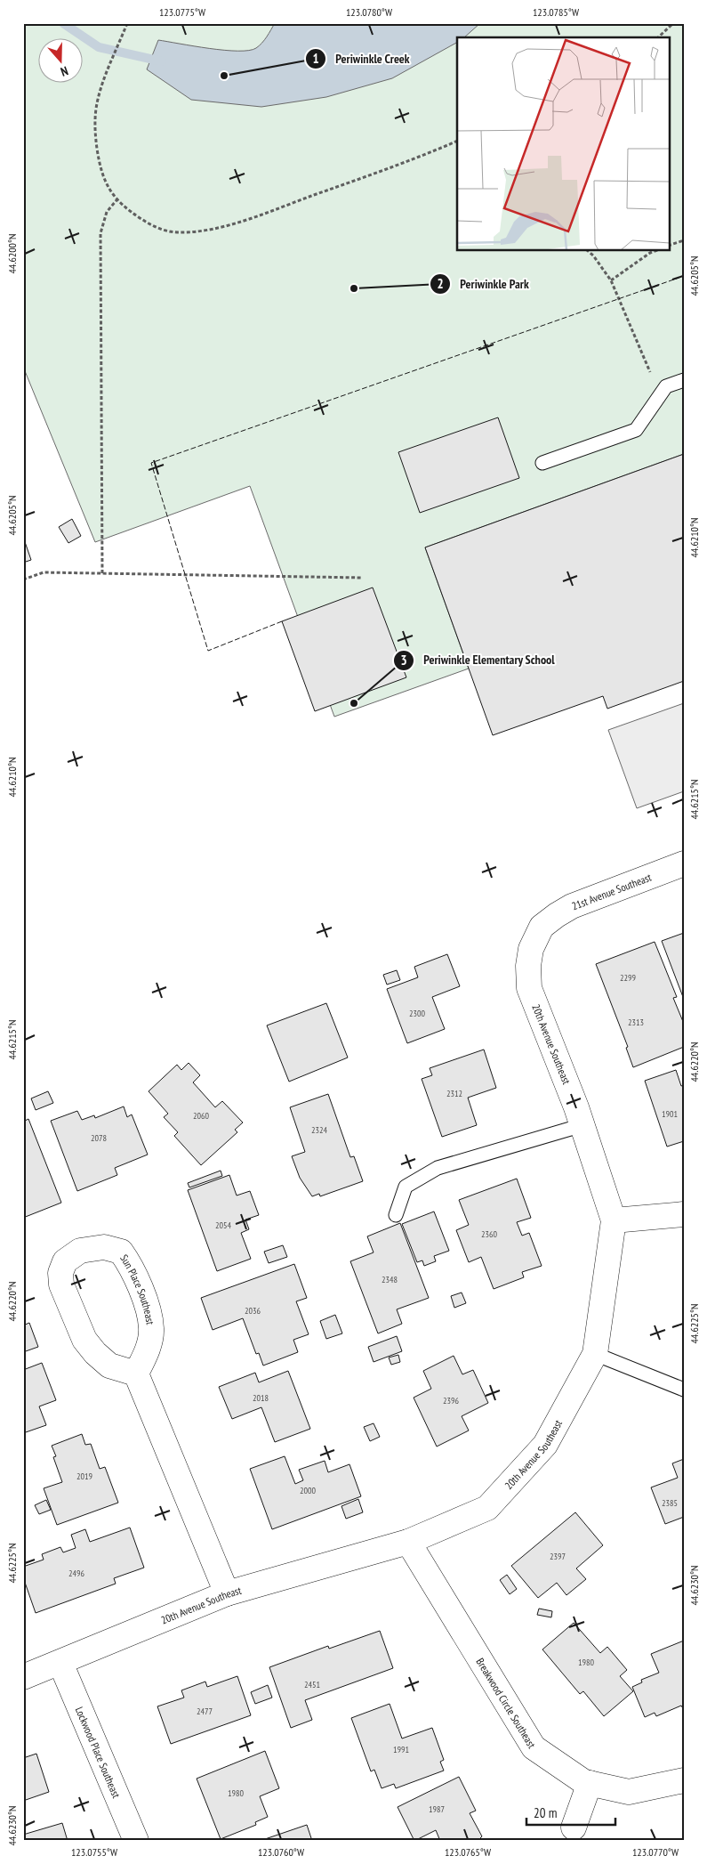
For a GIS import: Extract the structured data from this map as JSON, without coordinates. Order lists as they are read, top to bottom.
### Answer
{
  "streets": {
    "street": [
      "21st Avenue Southeast",
      "20th Avenue Southeast",
      "Sun Place Southeast",
      "Breakwood Circle Southeast",
      "Lockwood Place Southeast"
    ]
  },
  "crossings": [
    ["21st Avenue Southeast", "20th Avenue Southeast"],
    ["20th Avenue Southeast", "Breakwood Circle Southeast"],
    ["20th Avenue Southeast", "Lockwood Place Southeast"]
  ],
  "places": ["Periwinkle Creek", "Periwinkle Park", "Periwinkle Elementary School"],
  "house_numbers": [
    "2299",
    "2300",
    "2313",
    "2312",
    "1901",
    "2060",
    "2324",
    "2078",
    "2054",
    "2360",
    "2348",
    "2036",
    "2018",
    "2396",
    "2019",
    "2000",
    "2385",
    "2397",
    "2496",
    "1980",
    "2451",
    "2477",
    "1991",
    "1980",
    "1987"
  ],
  "scale_bar": "20 m",
  "north": "bottom",
  "coordinates": [
    "123.0775°W",
    "123.0780°W",
    "123.0785°W",
    "44.6200°N",
    "44.6205°N",
    "44.6210°N",
    "44.6215°N",
    "44.6220°N",
    "44.6225°N",
    "44.6230°N",
    "123.0755°W",
    "123.0760°W",
    "123.0765°W",
    "123.0770°W"
  ]
}
